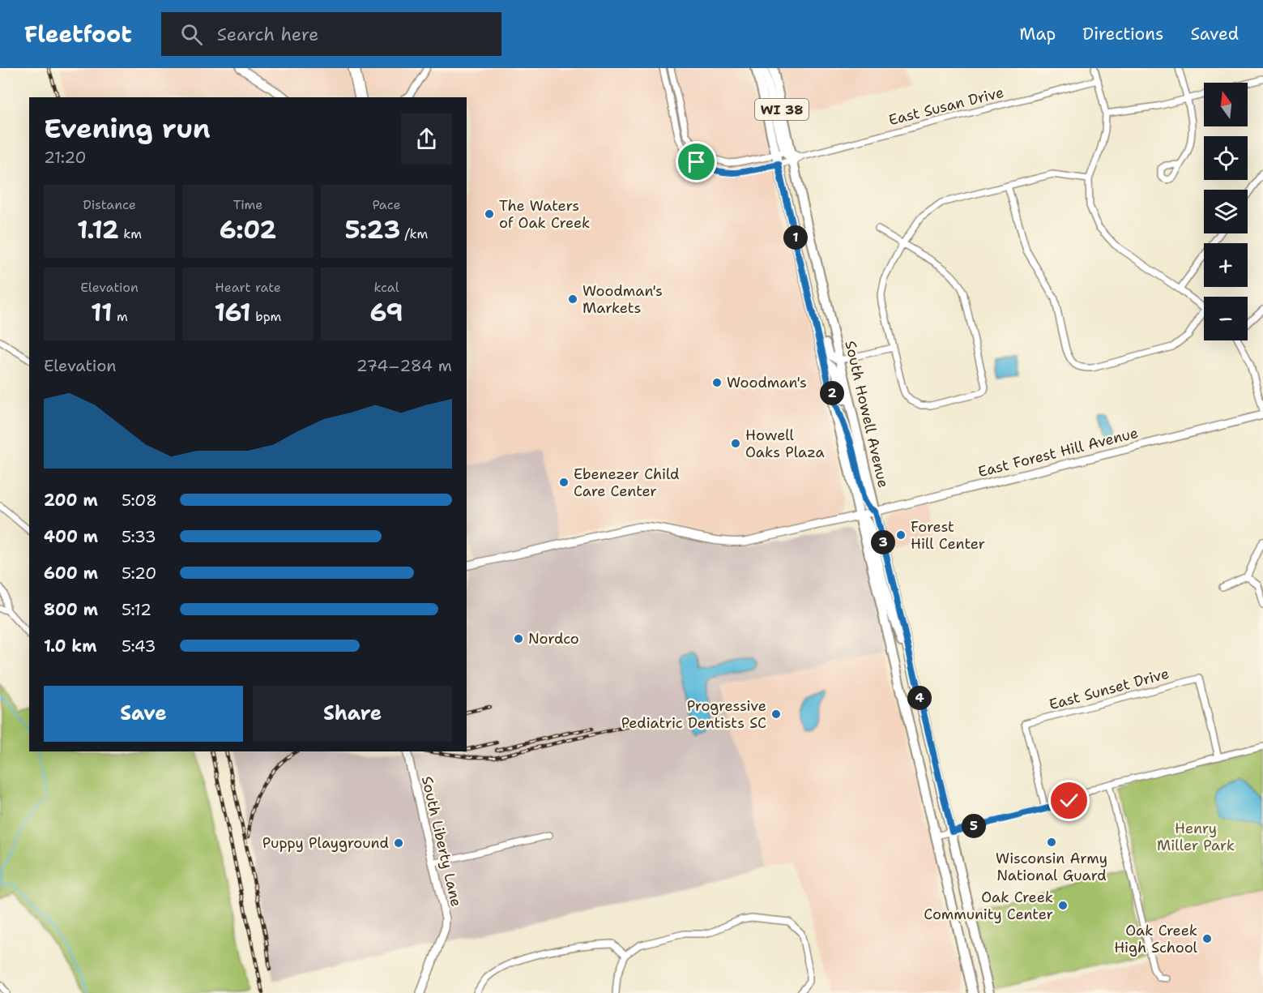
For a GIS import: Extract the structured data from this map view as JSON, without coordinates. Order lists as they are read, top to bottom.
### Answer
{
  "streets": {
    "main road": ["WI 38", "South Howell Avenue"],
    "street": [
      "East Susan Drive",
      "East Forest Hill Avenue",
      "East Sunset Drive",
      "South Liberty Lane"
    ]
  },
  "crossings": [
    ["East Susan Drive", "South Howell Avenue"],
    ["South Howell Avenue", "East Forest Hill Avenue"]
  ],
  "parks": ["Henry Miller Park"],
  "places": [
    "The Waters of Oak Creek",
    "Woodman's Markets",
    "Woodman's",
    "Howell Oaks Plaza",
    "Ebenezer Child Care Center",
    "Forest Hill Center",
    "Nordco",
    "Progressive Pediatric Dentists SC",
    "Wisconsin Army National Guard",
    "Puppy Playground",
    "Oak Creek Community Center",
    "Oak Creek High School"
  ],
  "north": "top",
  "page": {
    "header": "Fleetfoot",
    "search": "Search here",
    "nav": ["Map", "Directions", "Saved"],
    "map_buttons": ["+", "−"],
    "heading": ["Evening run", "21:20"],
    "stats": [
      ["Distance", "1.12 km"],
      ["Time", "6:02"],
      ["Pace", "5:23 /km"],
      ["Elevation", "11 m"],
      ["Heart rate", "161 bpm"],
      ["kcal", "69"]
    ],
    "pins": [
      "1",
      "2",
      "3",
      "4",
      "5"
    ],
    "chart": ["Elevation", "274–284 m"],
    "list": [
      {
        "name": "200 m",
        "note": "5:08"
      },
      {
        "name": "400 m",
        "note": "5:33"
      },
      {
        "name": "600 m",
        "note": "5:20"
      },
      {
        "name": "800 m",
        "note": "5:12"
      },
      {
        "name": "1.0 km",
        "note": "5:43"
      }
    ],
    "buttons": ["Save", "Share"]
  }
}
